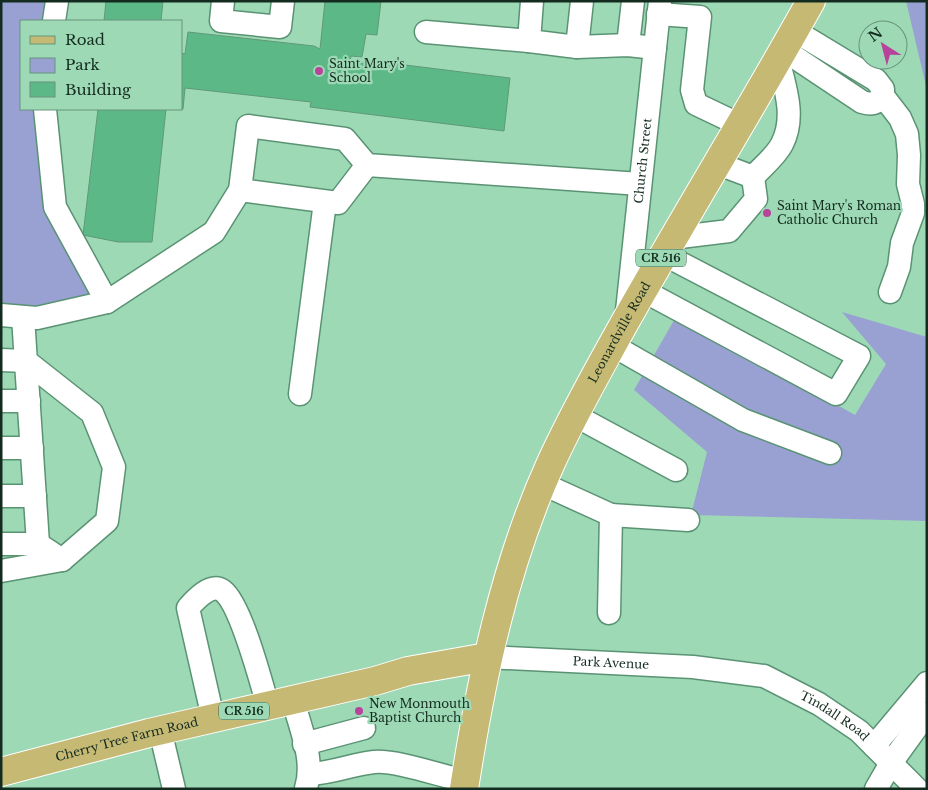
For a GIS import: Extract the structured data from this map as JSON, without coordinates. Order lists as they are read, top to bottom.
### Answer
{
  "streets": {
    "main road": ["CR 516", "Leonardville Road", "Cherry Tree Farm Road"],
    "street": ["Church Street", "Park Avenue", "Tindall Road"]
  },
  "crossings": [
    ["Church Street", "Leonardville Road"],
    ["Leonardville Road", "Park Avenue"],
    ["Leonardville Road", "Cherry Tree Farm Road"],
    ["Park Avenue", "Tindall Road"],
    ["Park Avenue", "Cherry Tree Farm Road"]
  ],
  "places": ["Saint Mary's School", "Saint Mary's Roman Catholic Church", "New Monmouth Baptist Church"],
  "legend": ["Road", "Park", "Building"],
  "north": "top left"
}
